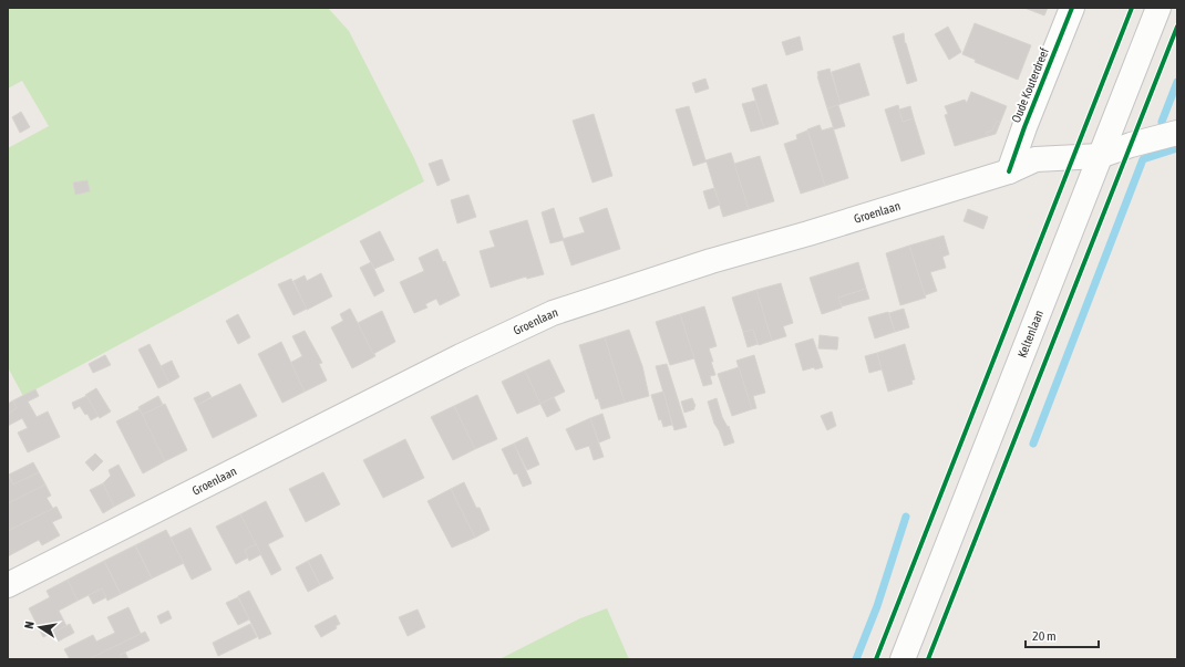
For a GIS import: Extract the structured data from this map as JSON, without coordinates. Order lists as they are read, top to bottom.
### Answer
{
  "streets": {
    "street": ["Oude Kouterdreef", "Groenlaan", "Keltenlaan"]
  },
  "crossings": [
    ["Oude Kouterdreef", "Groenlaan"],
    ["Groenlaan", "Keltenlaan"]
  ],
  "scale_bar": "20 m",
  "north": "left"
}
